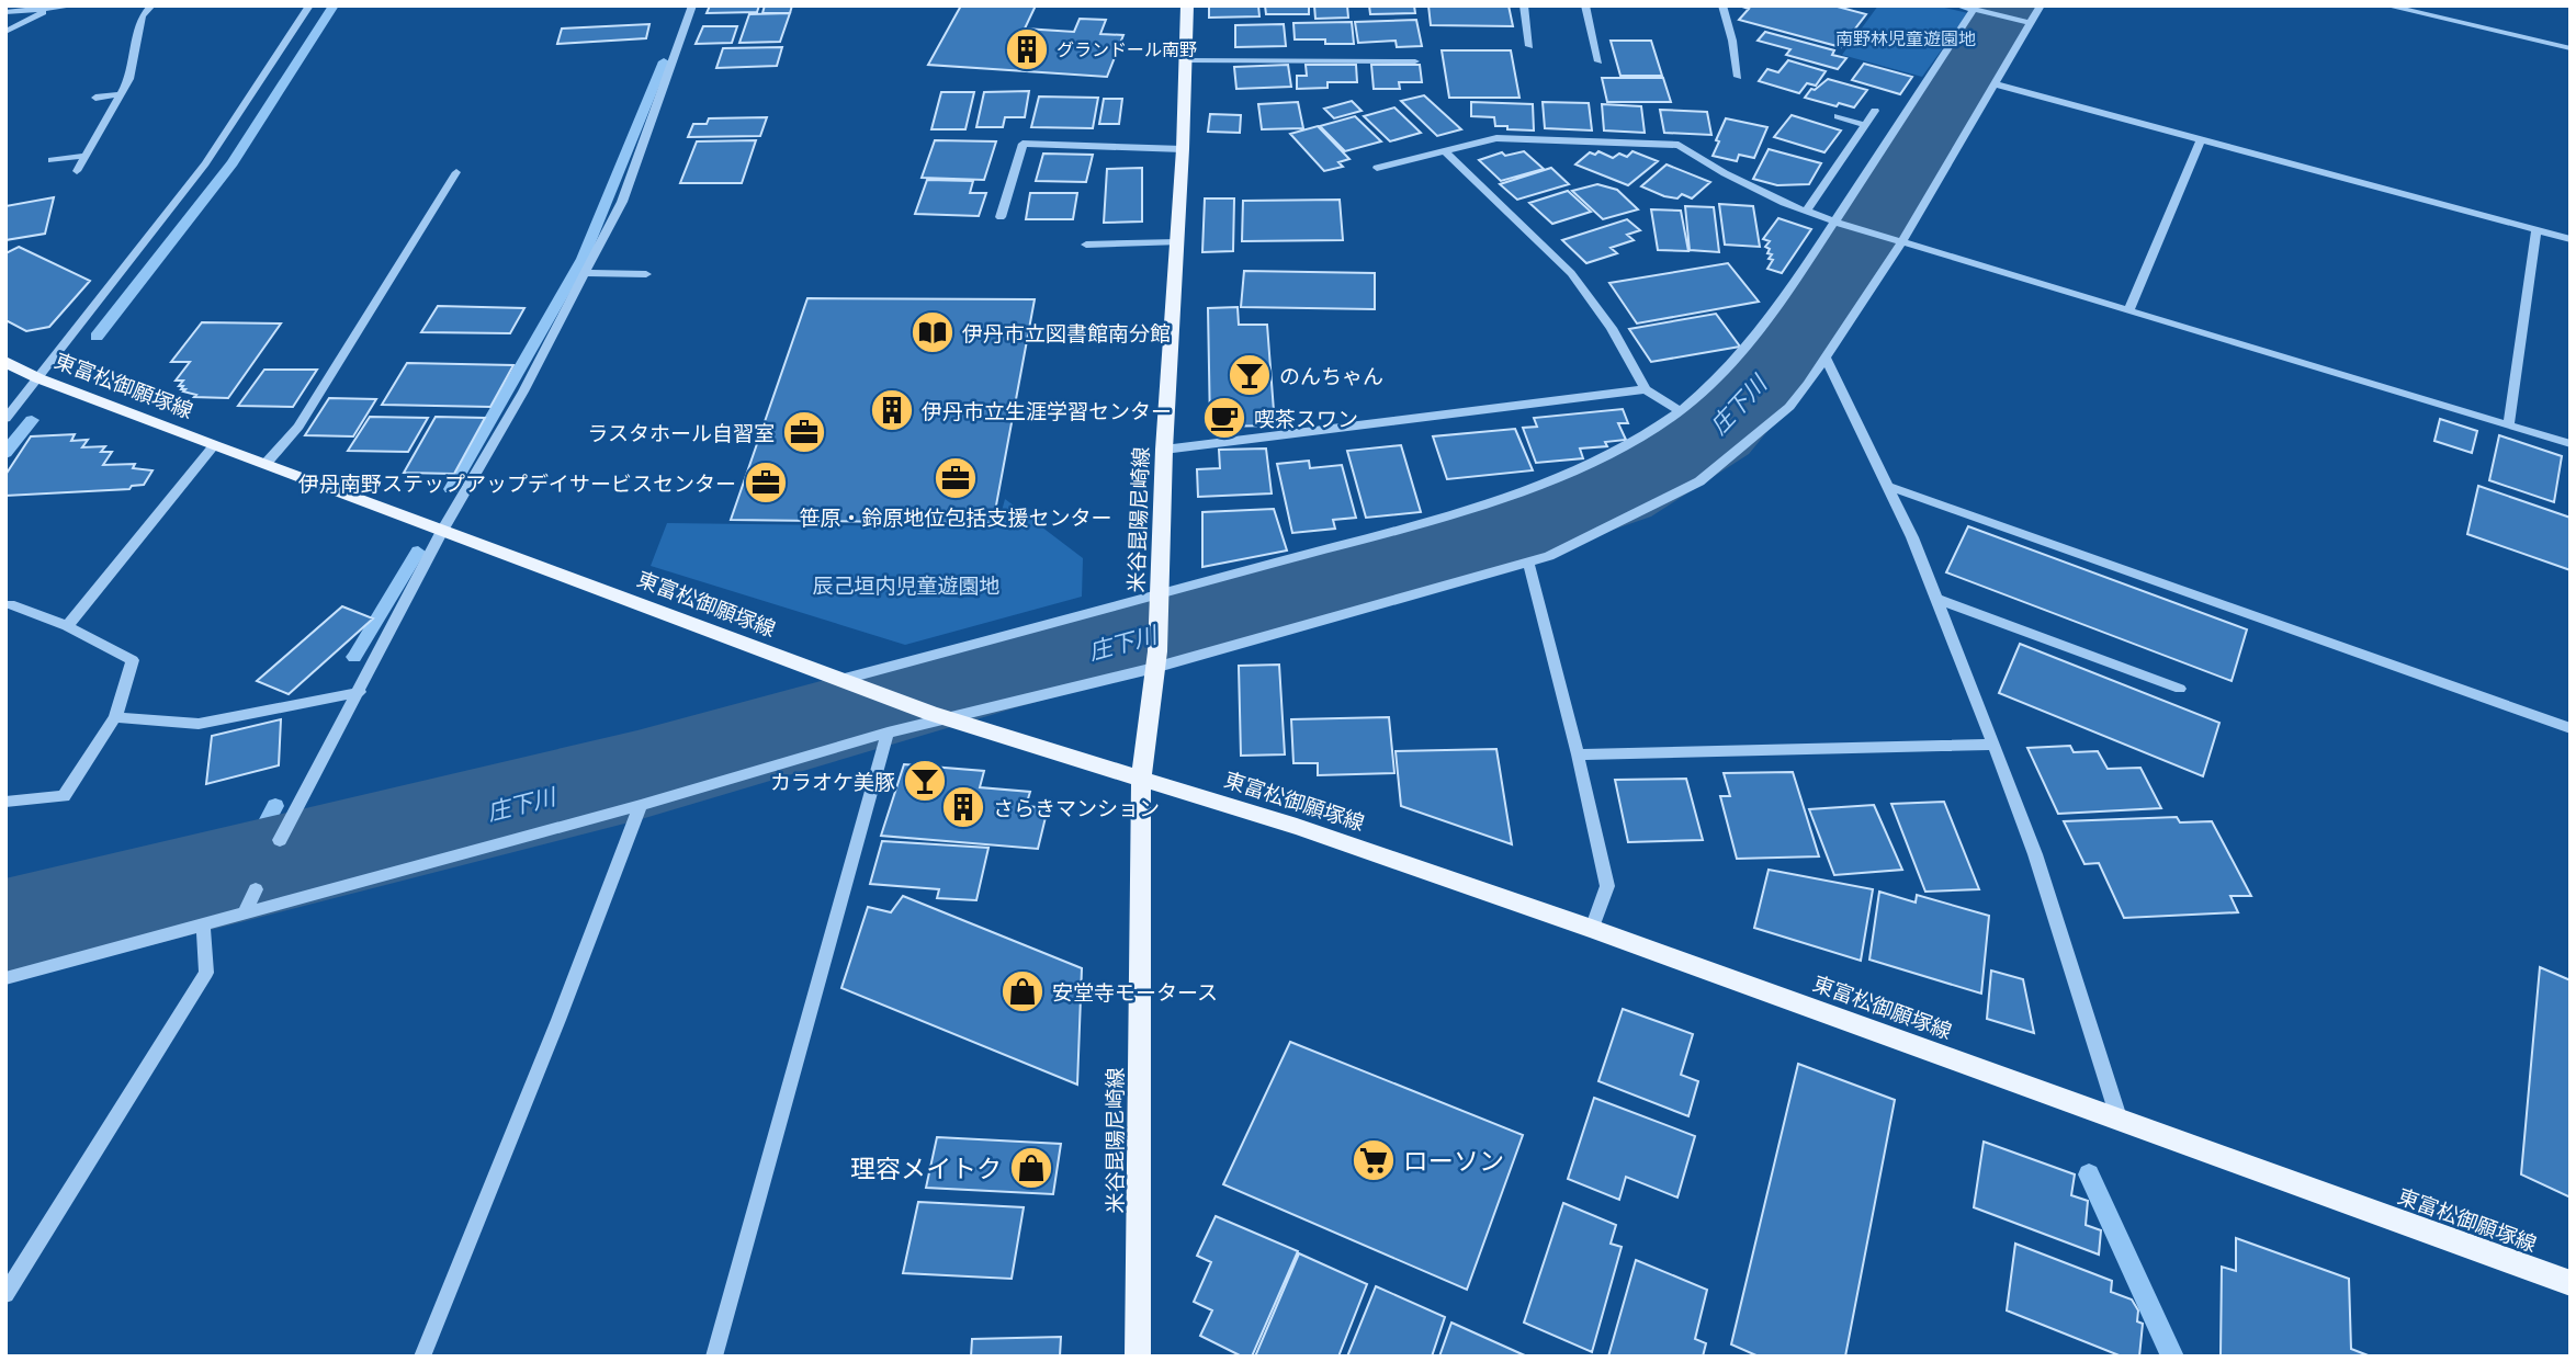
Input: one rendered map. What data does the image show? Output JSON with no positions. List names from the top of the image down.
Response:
{
  "streets": {
    "main road": ["東富松御願塚線", "米谷昆陽尼崎線"]
  },
  "crossings": [
    ["東富松御願塚線", "米谷昆陽尼崎線"]
  ],
  "water": ["庄下川"],
  "parks": ["南野林児童遊園地", "辰己垣内児童遊園地"],
  "places": {
    "building": ["グランドール南野", "伊丹市立生涯学習センター", "さらきマンション"],
    "library": ["伊丹市立図書館南分館"],
    "bar": ["のんちゃん", "カラオケ美豚"],
    "cafe": ["喫茶スワン"],
    "office": ["ラスタホール自習室", "笹原・鈴原地位包括支援センター", "伊丹南野ステップアップデイサービスセンター"],
    "shop": ["安堂寺モータース", "理容メイトク"],
    "supermarket": ["ローソン"]
  }
}
